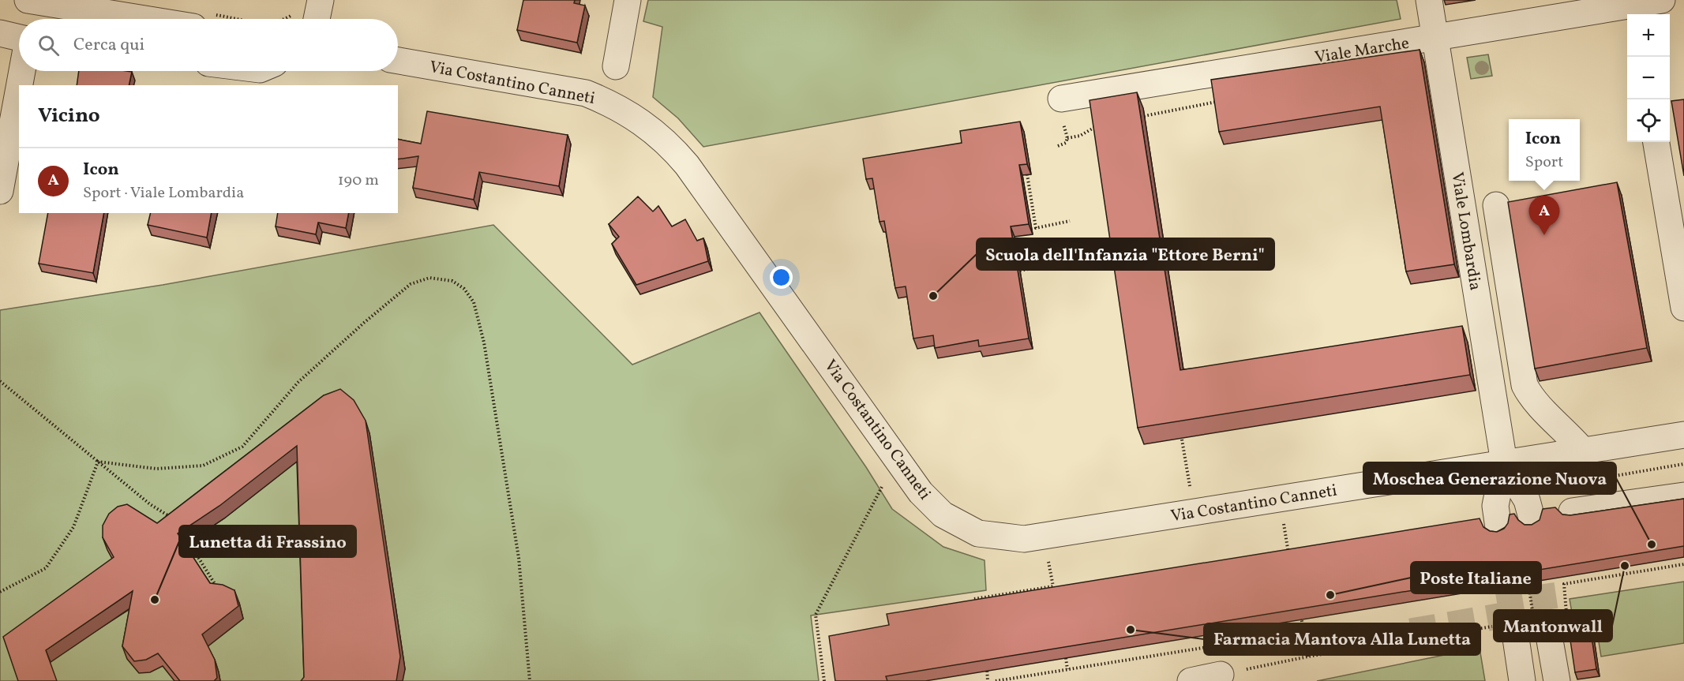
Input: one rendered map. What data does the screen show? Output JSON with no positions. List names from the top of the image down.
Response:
{
  "streets": {
    "street": ["Viale Marche", "Via Costantino Canneti", "Viale Lombardia"]
  },
  "crossings": [
    ["Viale Marche", "Viale Lombardia"],
    ["Via Costantino Canneti", "Viale Lombardia"]
  ],
  "places": [
    "Scuola dell'Infanzia \"Ettore Berni\"",
    "Moschea Generazione Nuova",
    "Mantonwall",
    "Poste Italiane",
    "Lunetta di Frassino",
    "Farmacia Mantova Alla Lunetta"
  ],
  "page": {
    "map_buttons": ["+", "−"],
    "search": "Cerca qui",
    "heading": "Vicino",
    "popup": ["Icon", "Sport"],
    "list": [
      {
        "mark": "A",
        "name": "Icon",
        "note": "Sport · Viale Lombardia",
        "value": "190 m"
      }
    ],
    "pins": "A"
  }
}
